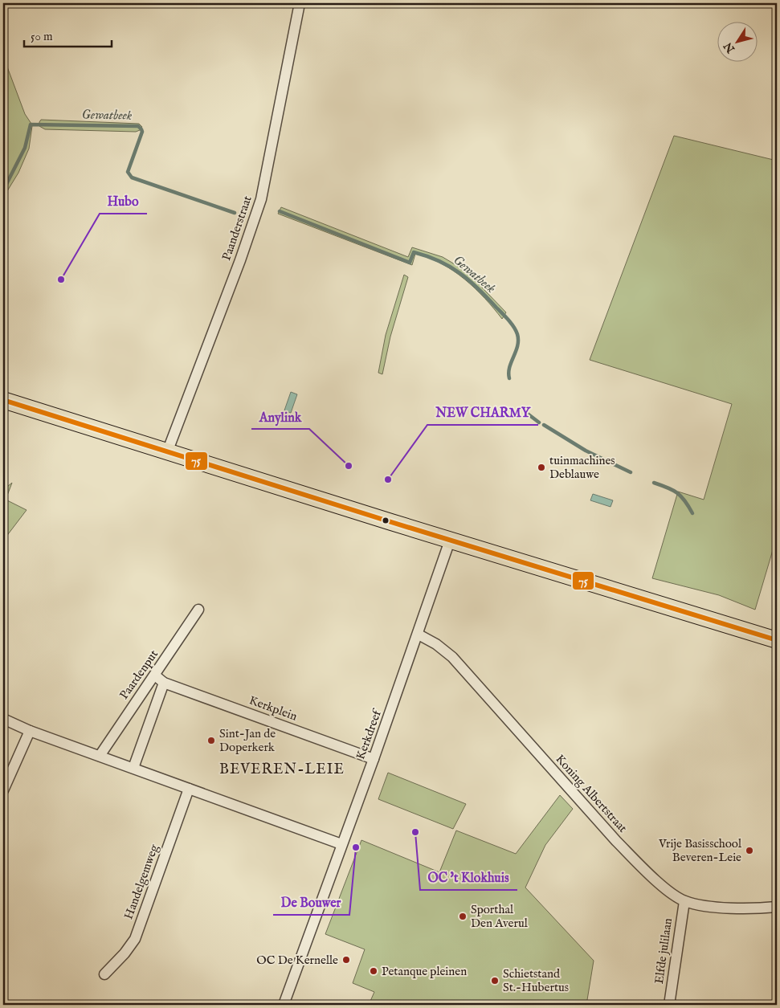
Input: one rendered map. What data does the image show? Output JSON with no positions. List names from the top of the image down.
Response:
{
  "streets": {
    "street": [
      "Paanderstraat",
      "Paardenput",
      "Kerkplein",
      "Kerkdreef",
      "Koning Albertstraat",
      "Handelgemweg",
      "Elfde julilaan"
    ]
  },
  "crossings": [
    ["Paardenput", "Kerkplein"],
    ["Kerkplein", "Kerkdreef"],
    ["Kerkdreef", "Koning Albertstraat"],
    ["Koning Albertstraat", "Elfde julilaan"]
  ],
  "districts": ["BEVEREN-LEIE"],
  "water": ["Gewatbeek"],
  "places": [
    "Hubo",
    "Anylink",
    "tuinmachines Deblauwe",
    "NEW CHARMY",
    "Sint-Jan de Doperkerk",
    "OC 't Klokhuis",
    "De Bouwer",
    "Vrije Basisschool Beveren-Leie",
    "Sporthal Den Averul",
    "OC De Kernelle",
    "Petanque pleinen",
    "Schietstand St.-Hubertus"
  ],
  "lines": ["transit line 75"],
  "scale_bar": "50 m",
  "north": "bottom left"
}
